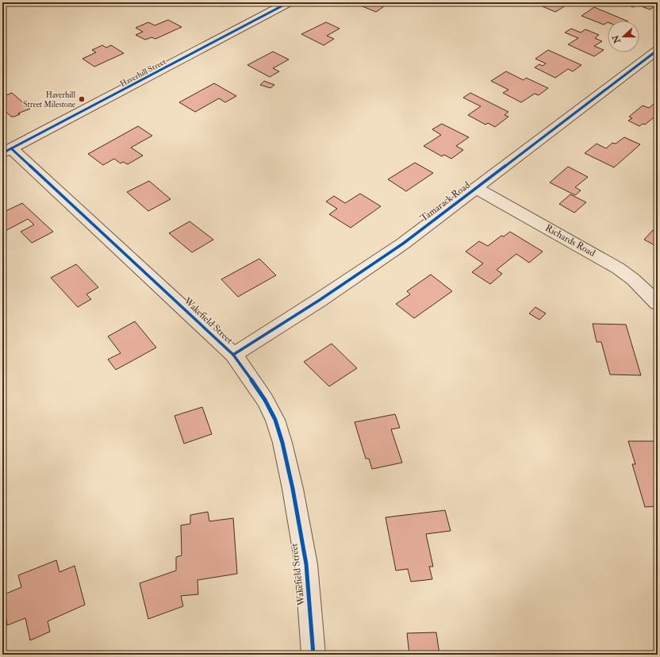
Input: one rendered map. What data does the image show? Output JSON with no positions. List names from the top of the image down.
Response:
{
  "streets": {
    "street": [
      "Haverhill Street",
      "Tamarack Road",
      "Richards Road",
      "Wakefield Street"
    ]
  },
  "crossings": [
    ["Haverhill Street", "Wakefield Street"],
    ["Tamarack Road", "Richards Road"],
    ["Tamarack Road", "Wakefield Street"]
  ],
  "places": ["Haverhill Street Milestone"],
  "north": "left"
}
